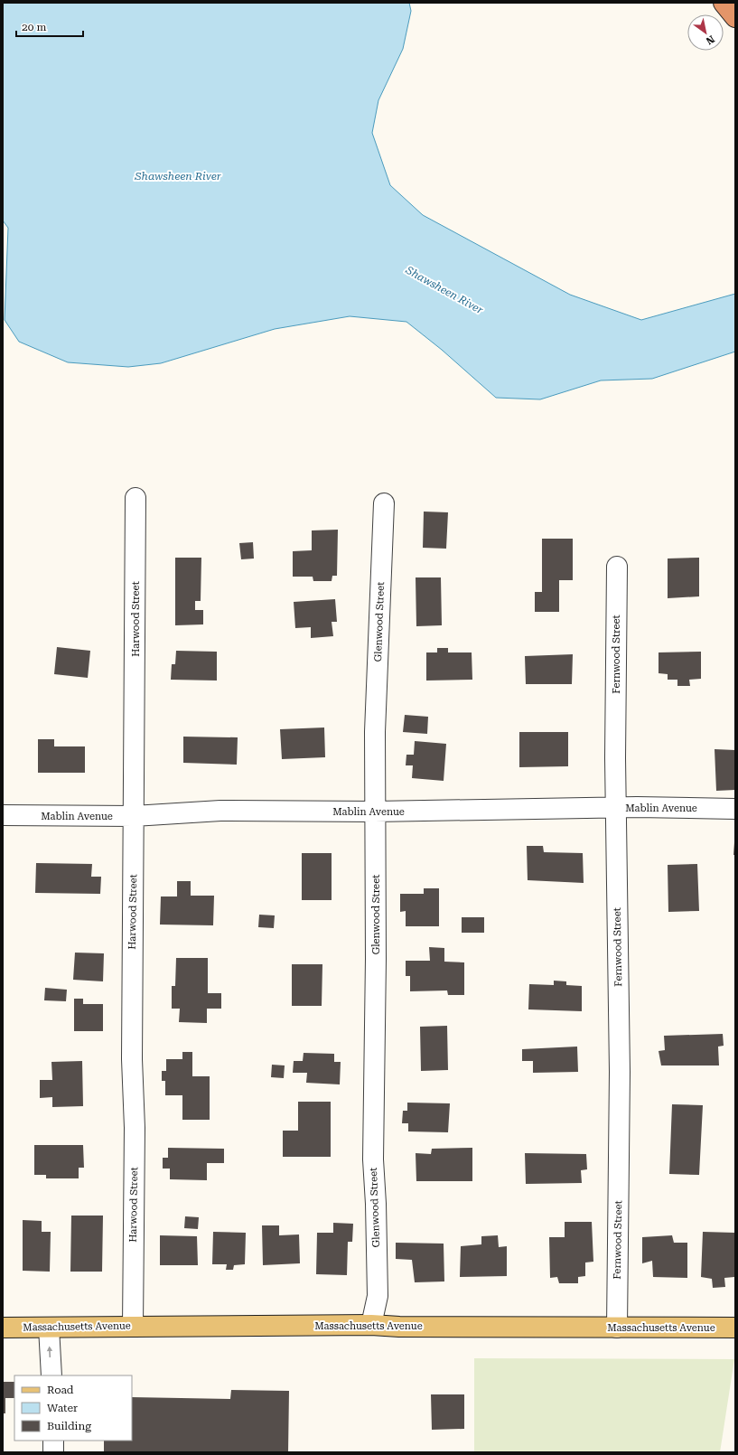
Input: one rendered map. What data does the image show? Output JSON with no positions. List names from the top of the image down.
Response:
{
  "streets": {
    "main road": ["Massachusetts Avenue"],
    "street": [
      "Harwood Street",
      "Glenwood Street",
      "Fernwood Street",
      "Mablin Avenue"
    ]
  },
  "crossings": [
    ["Harwood Street", "Mablin Avenue"],
    ["Harwood Street", "Massachusetts Avenue"],
    ["Glenwood Street", "Mablin Avenue"],
    ["Glenwood Street", "Massachusetts Avenue"],
    ["Fernwood Street", "Mablin Avenue"],
    ["Fernwood Street", "Massachusetts Avenue"]
  ],
  "water": ["Shawsheen River"],
  "legend": ["Road", "Water", "Building"],
  "scale_bar": "20 m",
  "north": "bottom right"
}
